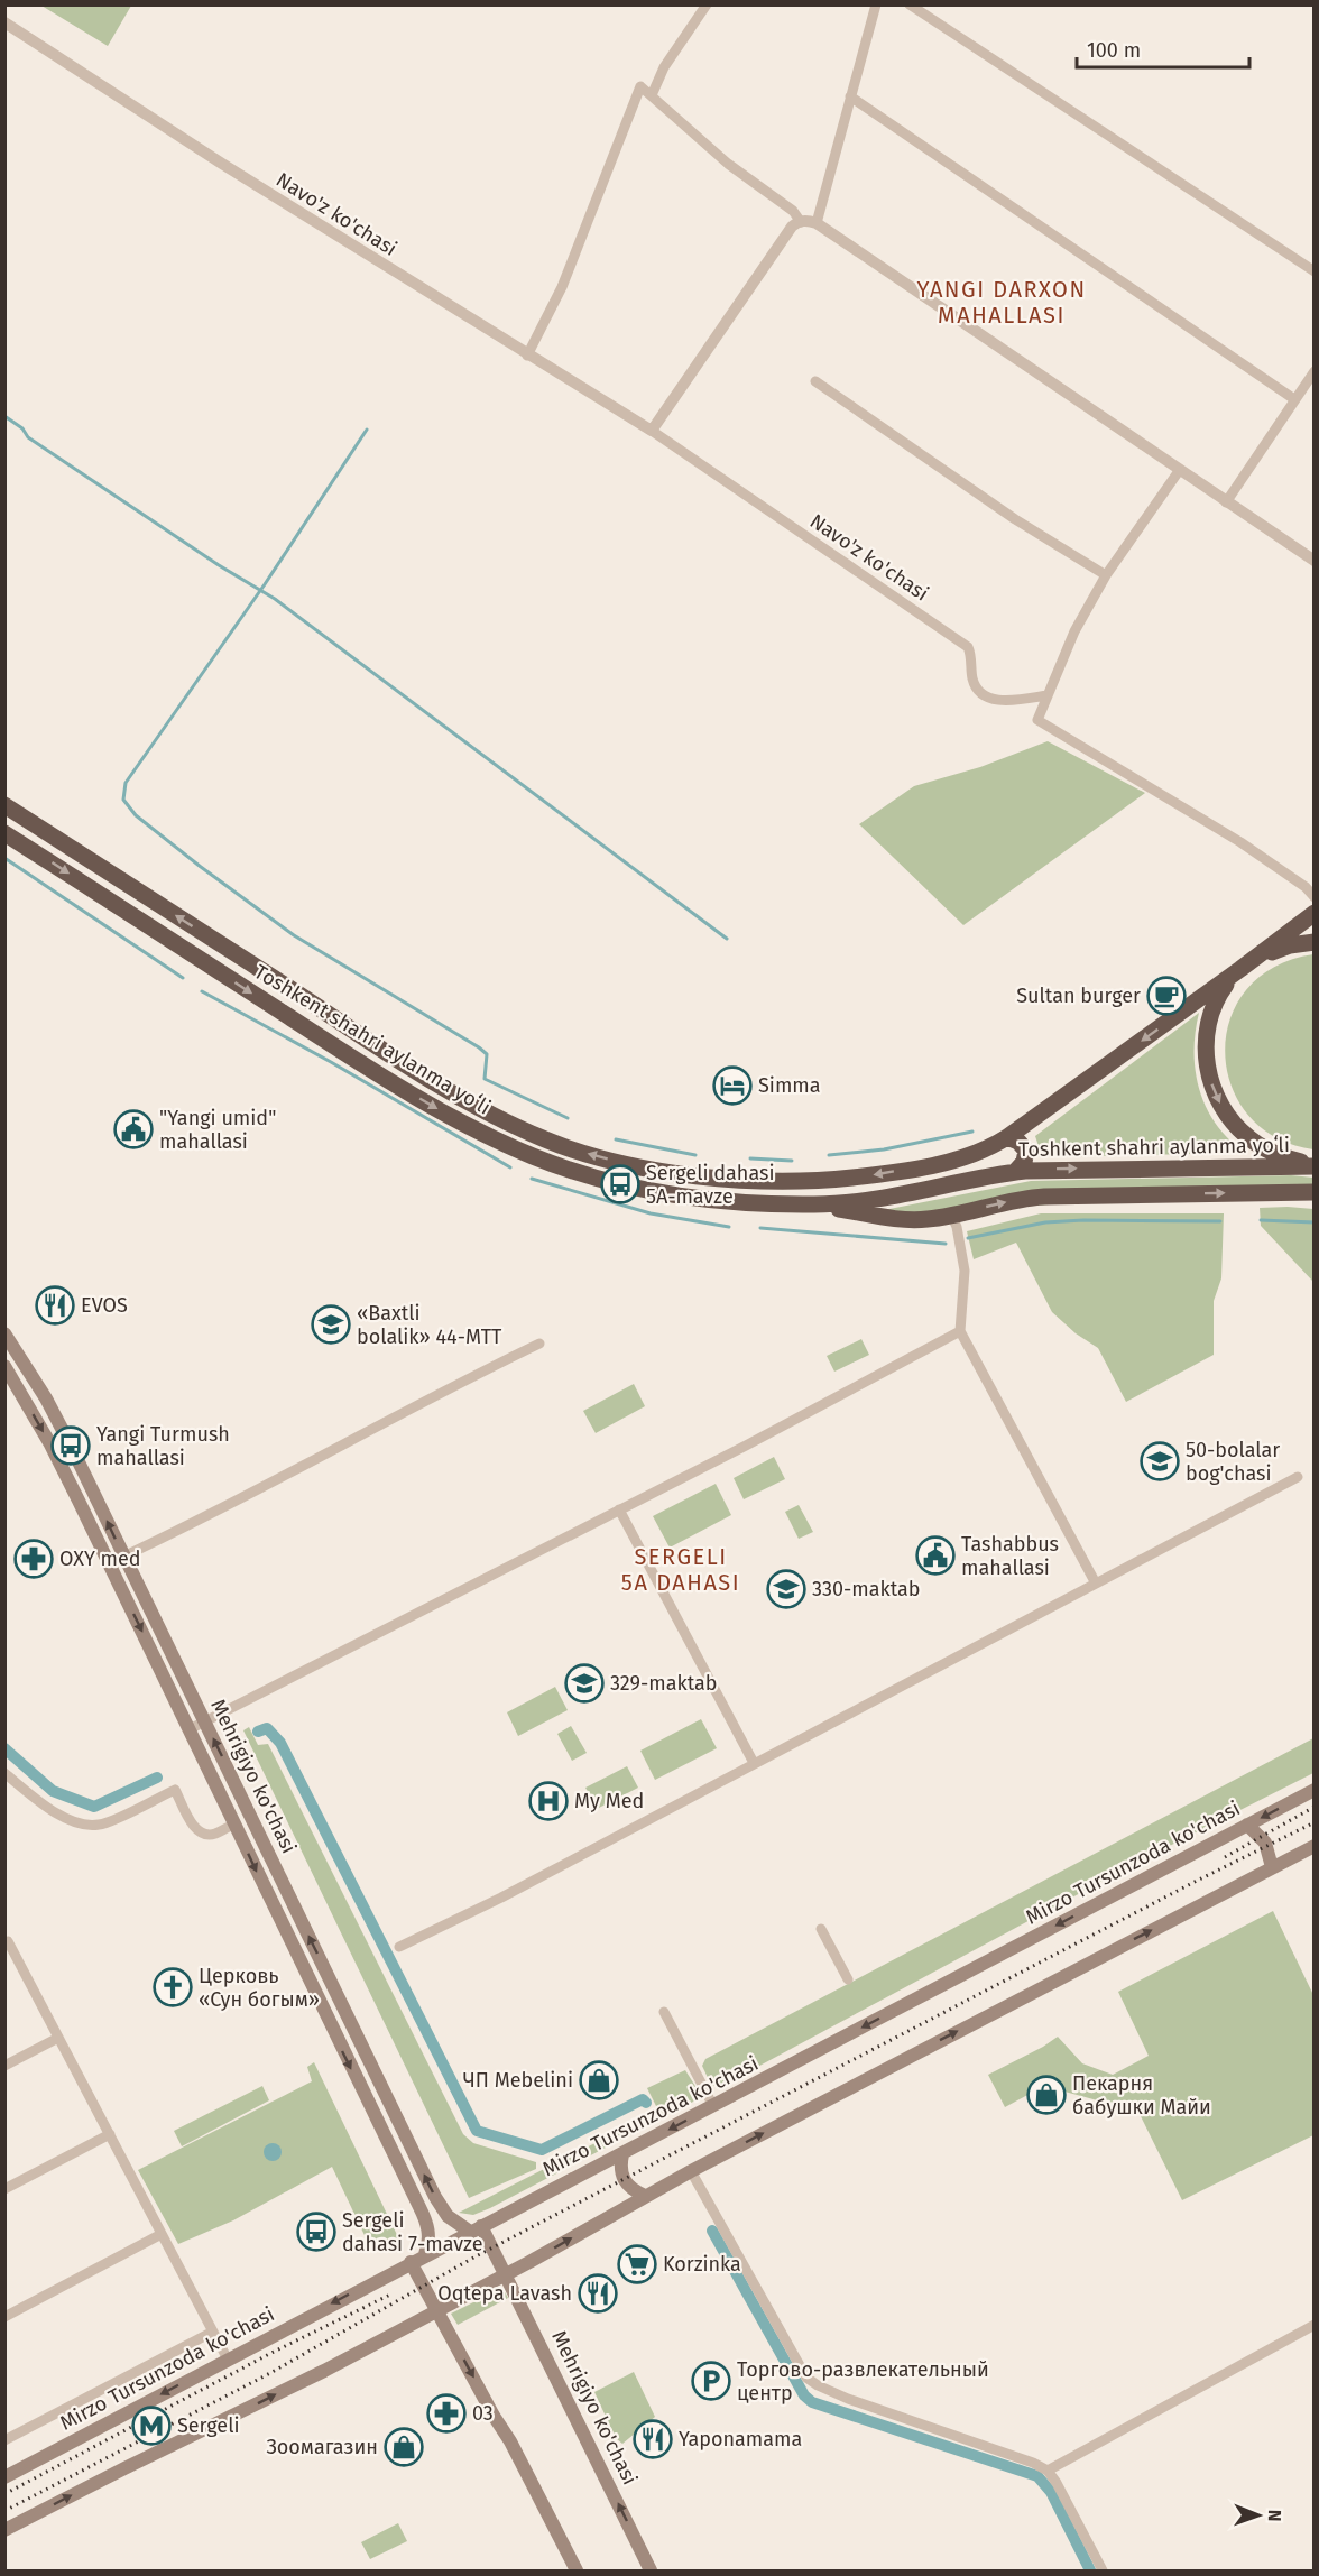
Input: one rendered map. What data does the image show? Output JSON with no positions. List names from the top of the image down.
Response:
{
  "streets": {
    "highway": ["Toshkent shahri aylanma yoʻli"],
    "main road": ["Mehrigiyo ko'chasi", "Mirzo Tursunzoda ko'chasi"],
    "street": ["Navo'z ko'chasi"]
  },
  "crossings": [
    ["Mehrigiyo ko'chasi", "Mirzo Tursunzoda ko'chasi"]
  ],
  "districts": ["YANGI DARXON MAHALLASI", "SERGELI 5A DAHASI"],
  "places": {
    "cafe": ["Sultan burger"],
    "hotel": ["Simma"],
    "public building": ["\"Yangi umid\" mahallasi", "Tashabbus mahallasi"],
    "bus stop": ["Sergeli dahasi 5A-mavze", "Yangi Turmush mahallasi", "Sergeli dahasi 7-mavze"],
    "restaurant": ["EVOS", "Oqtepa Lavash", "Yaponamama"],
    "school or university": [
      "«Baxtli bolalik» 44-MTT",
      "50-bolalar bog'chasi",
      "330-maktab",
      "329-maktab"
    ],
    "pharmacy": ["OXY med", "03"],
    "hospital": ["My Med"],
    "church": ["Церковь «Сун богым»"],
    "shop": ["ЧП Mebelini", "Пекарня бабушки Майи", "Зоомагазин"],
    "supermarket": ["Korzinka"],
    "parking": ["Торгово-развлекательный центр"],
    "metro station": ["Sergeli"]
  },
  "scale_bar": "100 m",
  "north": "right"
}
